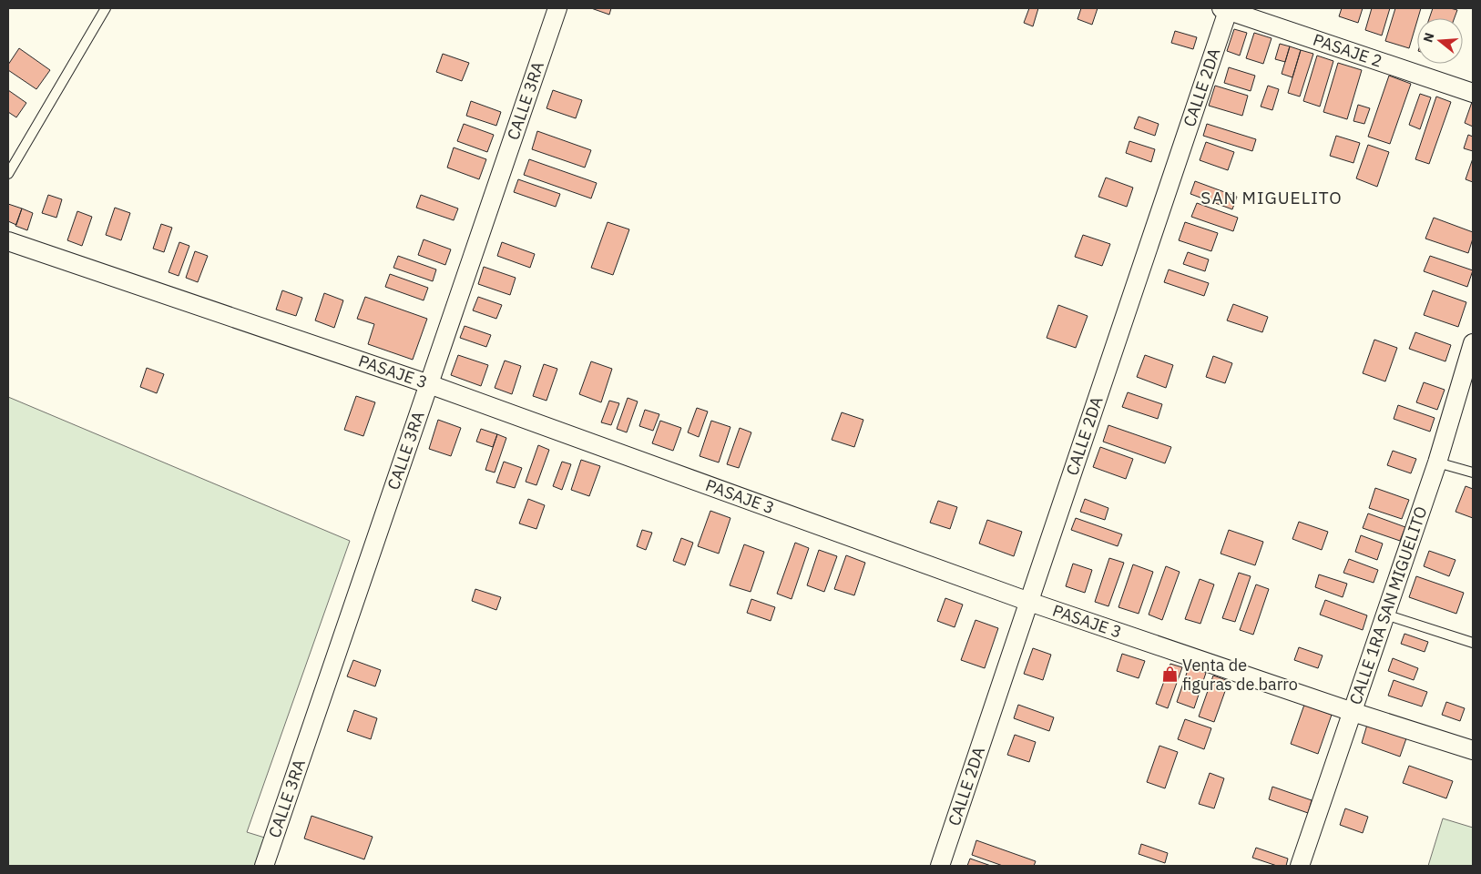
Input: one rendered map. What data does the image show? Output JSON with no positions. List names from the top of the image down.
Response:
{
  "streets": {
    "street": [
      "PASAJE 2",
      "CALLE 2DA",
      "CALLE 3RA",
      "PASAJE 3",
      "CALLE 1RA SAN MIGUELITO"
    ]
  },
  "crossings": [
    ["PASAJE 2", "CALLE 2DA"],
    ["CALLE 2DA", "PASAJE 3"],
    ["CALLE 3RA", "PASAJE 3"],
    ["PASAJE 3", "CALLE 1RA SAN MIGUELITO"]
  ],
  "districts": ["SAN MIGUELITO"],
  "places": {
    "shop": ["Venta de figuras de barro"]
  },
  "north": "left"
}
